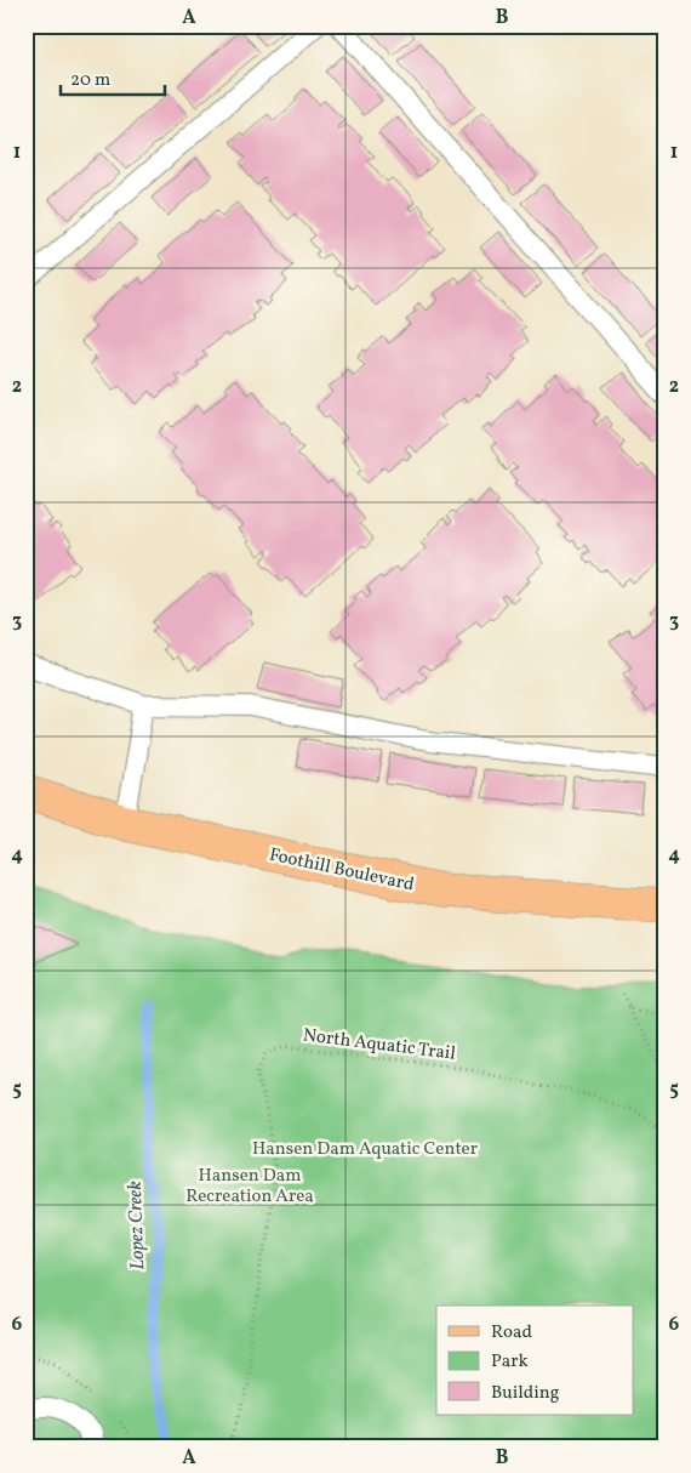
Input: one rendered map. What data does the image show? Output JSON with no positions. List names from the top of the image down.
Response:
{
  "streets": {
    "main road": ["Foothill Boulevard"],
    "path": ["North Aquatic Trail"]
  },
  "water": ["Lopez Creek"],
  "parks": ["Hansen Dam Aquatic Center", "Hansen Dam Recreation Area"],
  "legend": ["Road", "Park", "Building"],
  "scale_bar": "20 m",
  "grid": {
    "columns": ["A", "B"],
    "rows": [
      "1",
      "2",
      "3",
      "4",
      "5",
      "6"
    ]
  }
}
